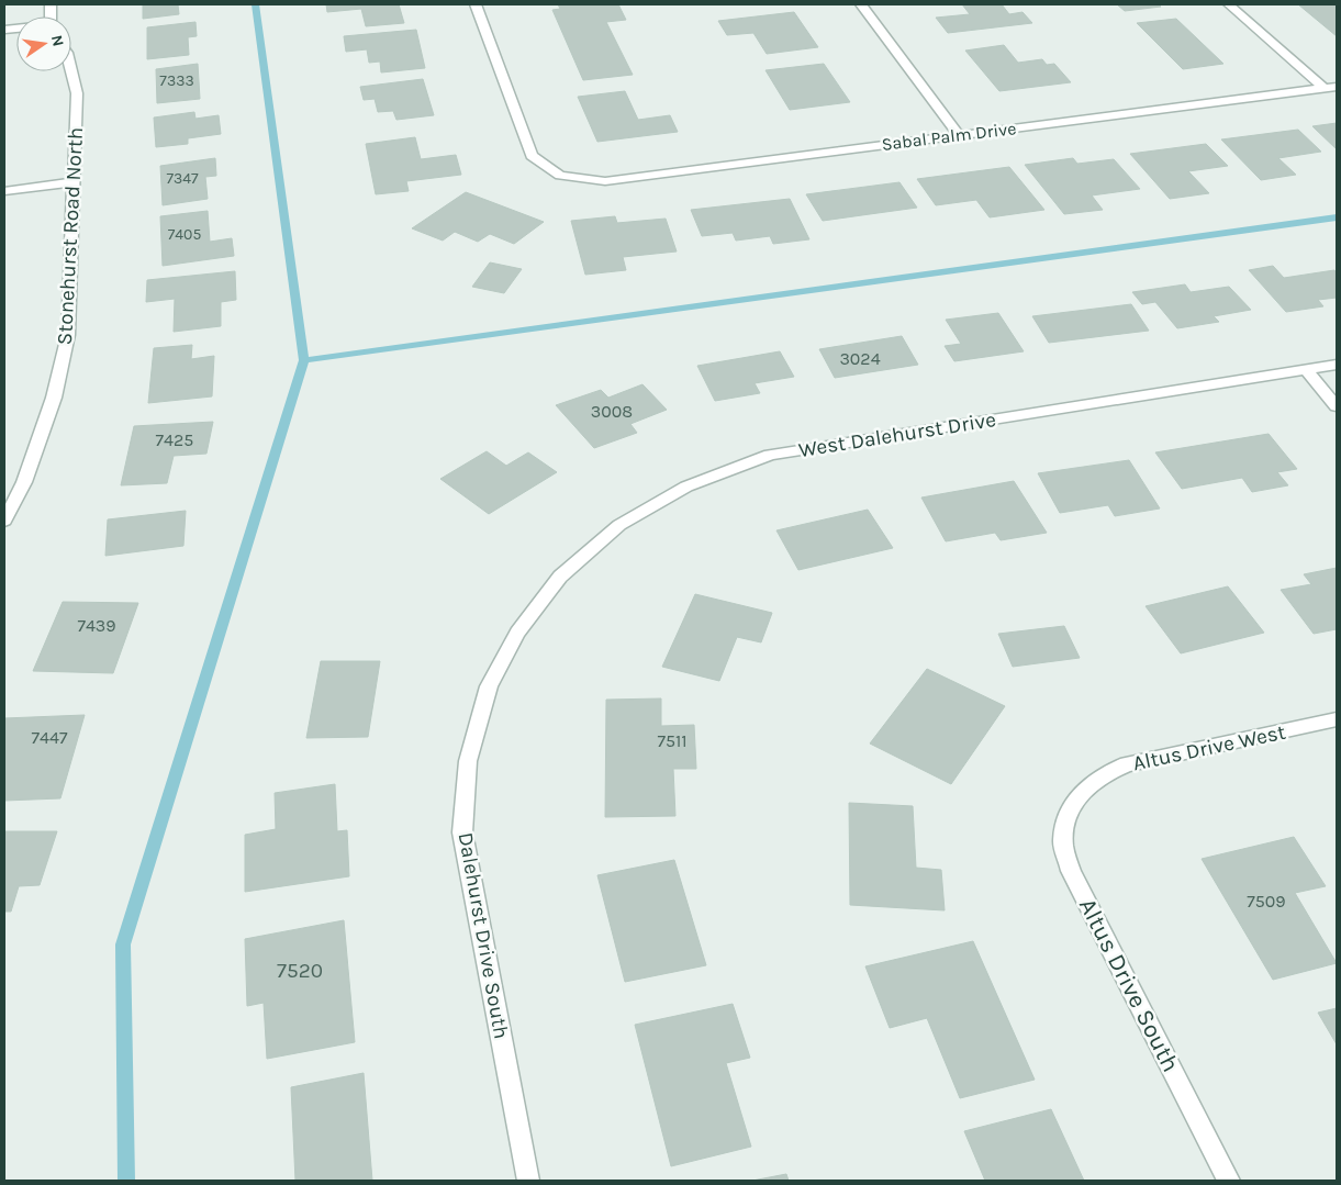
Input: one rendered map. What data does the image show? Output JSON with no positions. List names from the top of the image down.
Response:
{
  "streets": {
    "street": [
      "Sabal Palm Drive",
      "Stonehurst Road North",
      "West Dalehurst Drive",
      "Altus Drive West",
      "Dalehurst Drive South",
      "Altus Drive South"
    ]
  },
  "crossings": [
    ["West Dalehurst Drive", "Dalehurst Drive South"],
    ["Altus Drive West", "Altus Drive South"]
  ],
  "house_numbers": [
    "7333",
    "7347",
    "7405",
    "3024",
    "3008",
    "7425",
    "7439",
    "7447",
    "7511",
    "7509",
    "7520"
  ],
  "north": "right"
}
